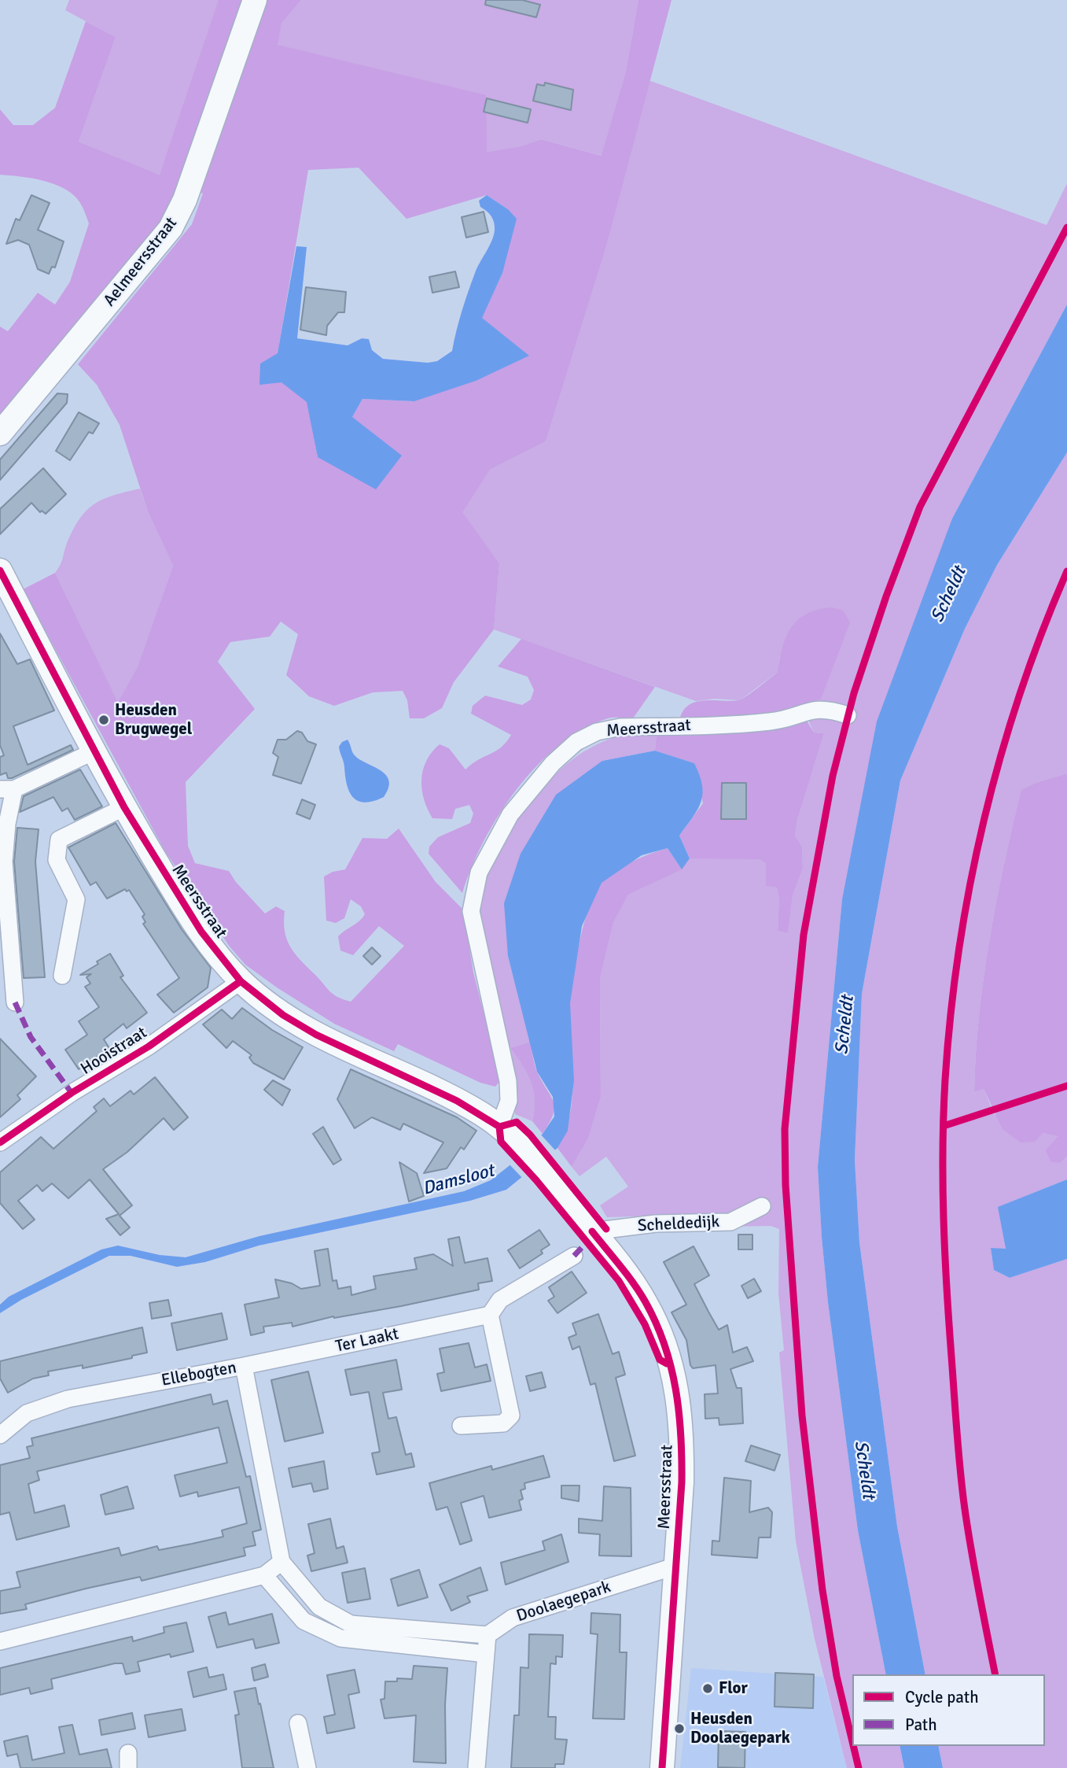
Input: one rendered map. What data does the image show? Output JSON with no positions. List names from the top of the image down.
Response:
{
  "streets": {
    "main road": ["Aelmeersstraat", "Meersstraat"],
    "street": [
      "Hooistraat",
      "Scheldedijk",
      "Ter Laakt",
      "Ellebogten",
      "Doolaegepark"
    ]
  },
  "crossings": [
    ["Meersstraat", "Hooistraat"],
    ["Meersstraat", "Scheldedijk"],
    ["Meersstraat", "Doolaegepark"],
    ["Ter Laakt", "Ellebogten"],
    ["Ellebogten", "Doolaegepark"]
  ],
  "water": ["Scheldt", "Damsloot"],
  "places": ["Heusden Brugwegel", "Flor", "Heusden Doolaegepark"],
  "legend": ["Cycle path", "Path"]
}
